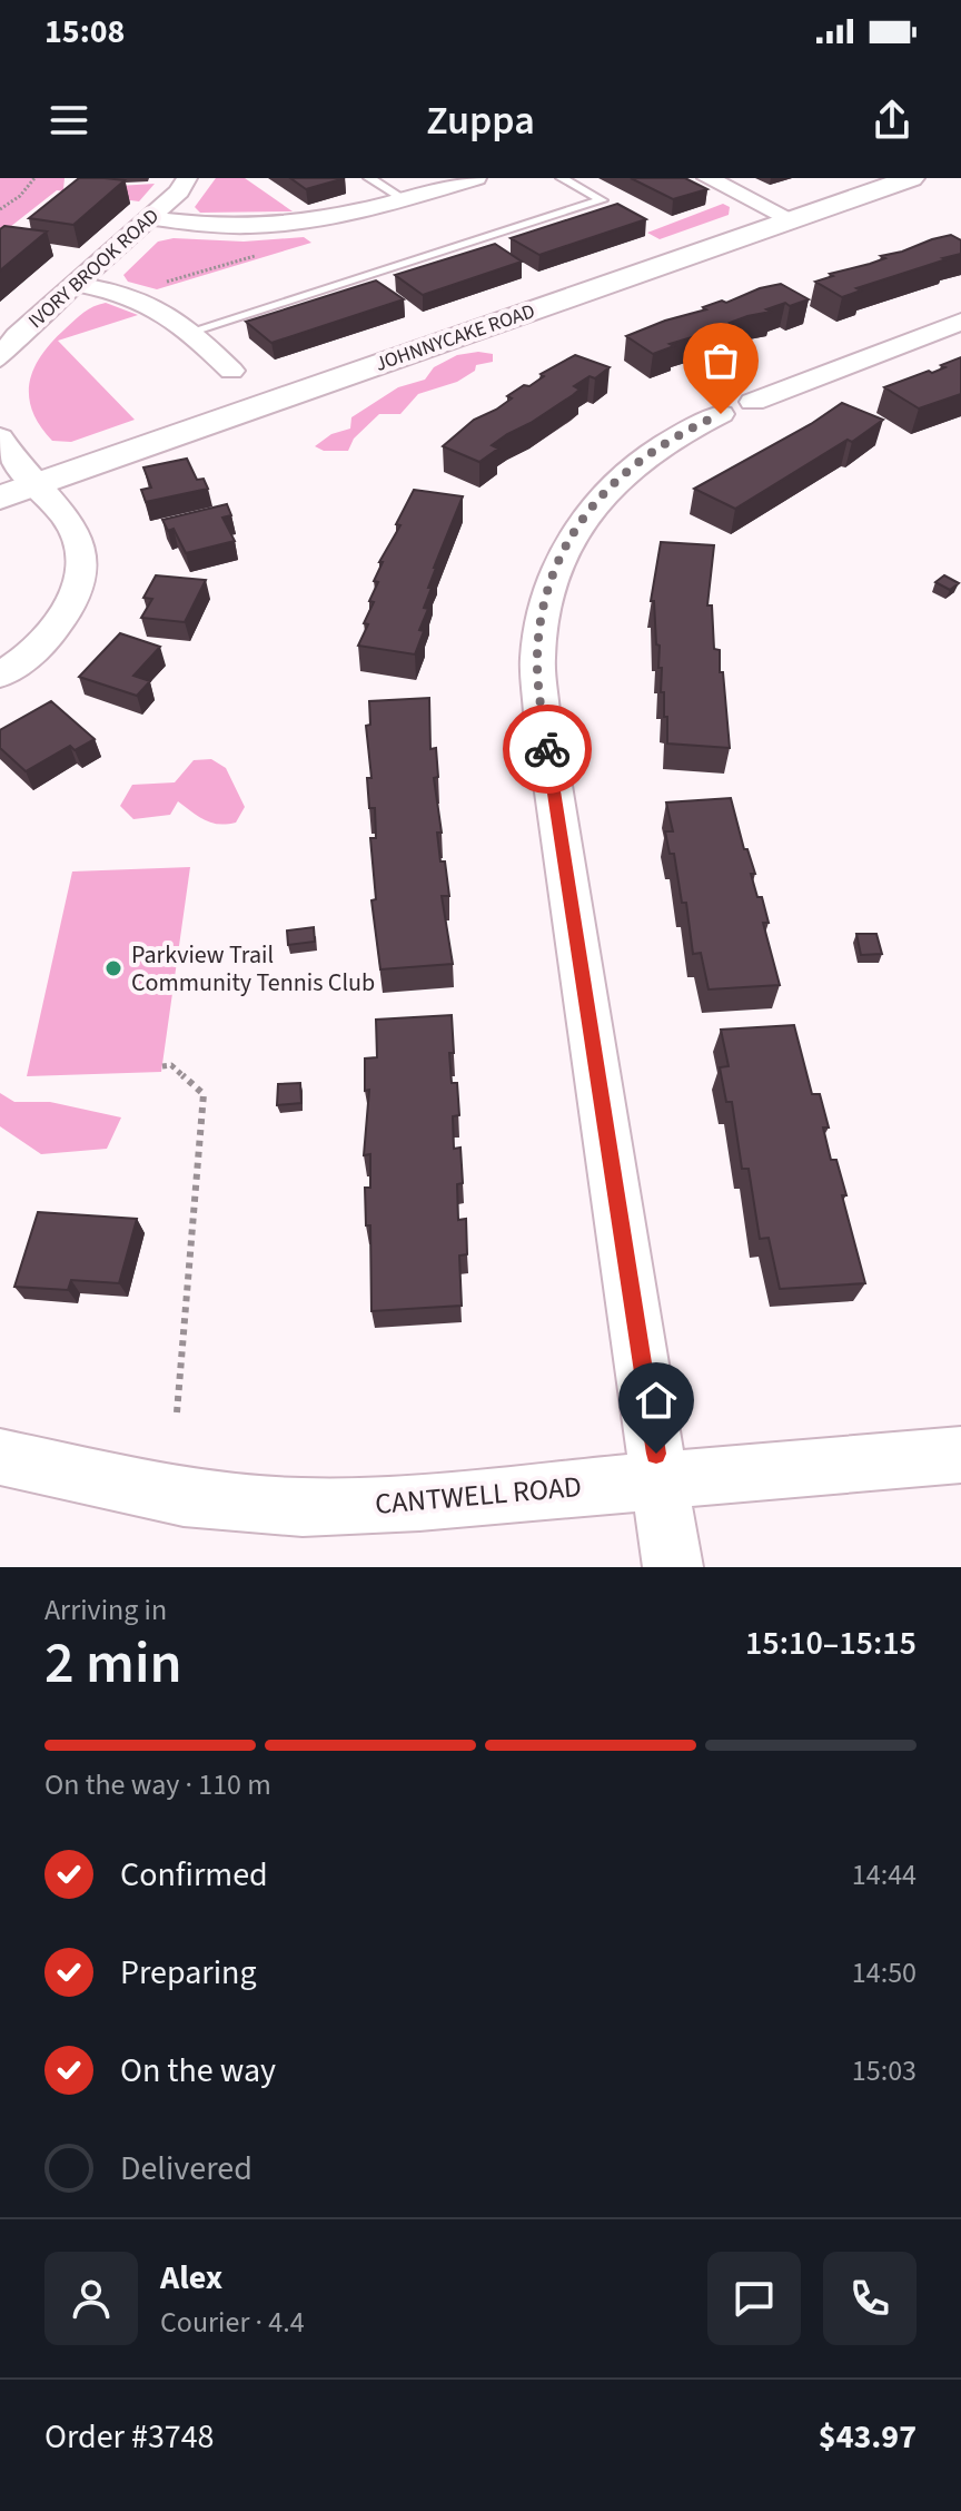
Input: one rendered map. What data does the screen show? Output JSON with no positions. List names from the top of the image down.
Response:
{
  "streets": {
    "street": ["IVORY BROOK ROAD", "JOHNNYCAKE ROAD", "CANTWELL ROAD"]
  },
  "places": ["Parkview Trail Community Tennis Club"],
  "page": {
    "status": "15:08",
    "header": "Zuppa",
    "heading": ["2 min", "Arriving in", "15:10–15:15"],
    "panel": [
      "Alex",
      "Courier · 4.4",
      "Order #3748",
      "$43.97"
    ],
    "bar": "On the way · 110 m",
    "list": [
      ["Confirmed", "14:44"],
      ["Preparing", "14:50"],
      ["On the way", "15:03"],
      "Delivered"
    ]
  }
}
